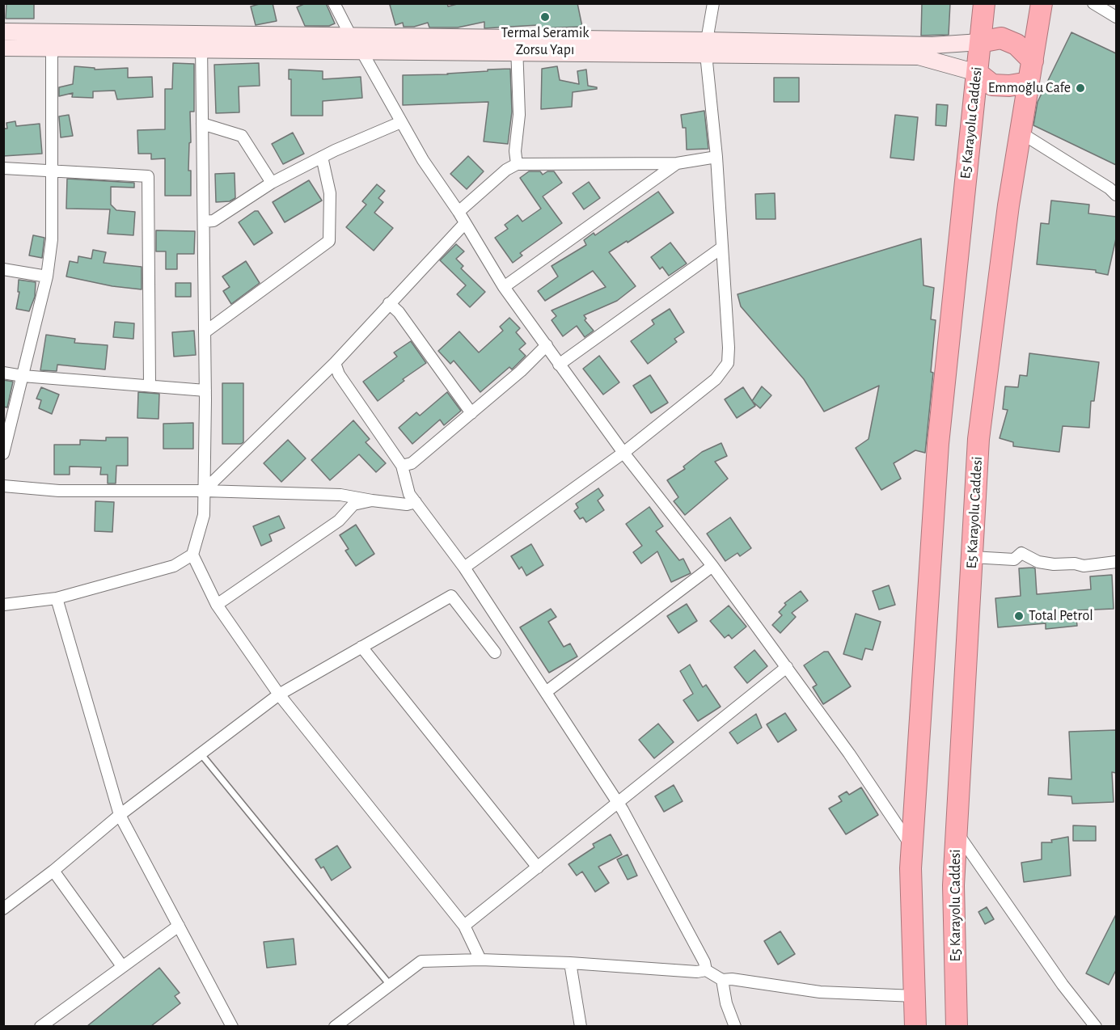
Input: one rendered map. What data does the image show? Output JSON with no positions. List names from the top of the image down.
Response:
{
  "streets": {
    "highway": ["E5 Karayolu Caddesi"]
  },
  "places": ["Termal Seramik Zorsu Yapı", "Emmoğlu Cafe", "Total Petrol"]
}
